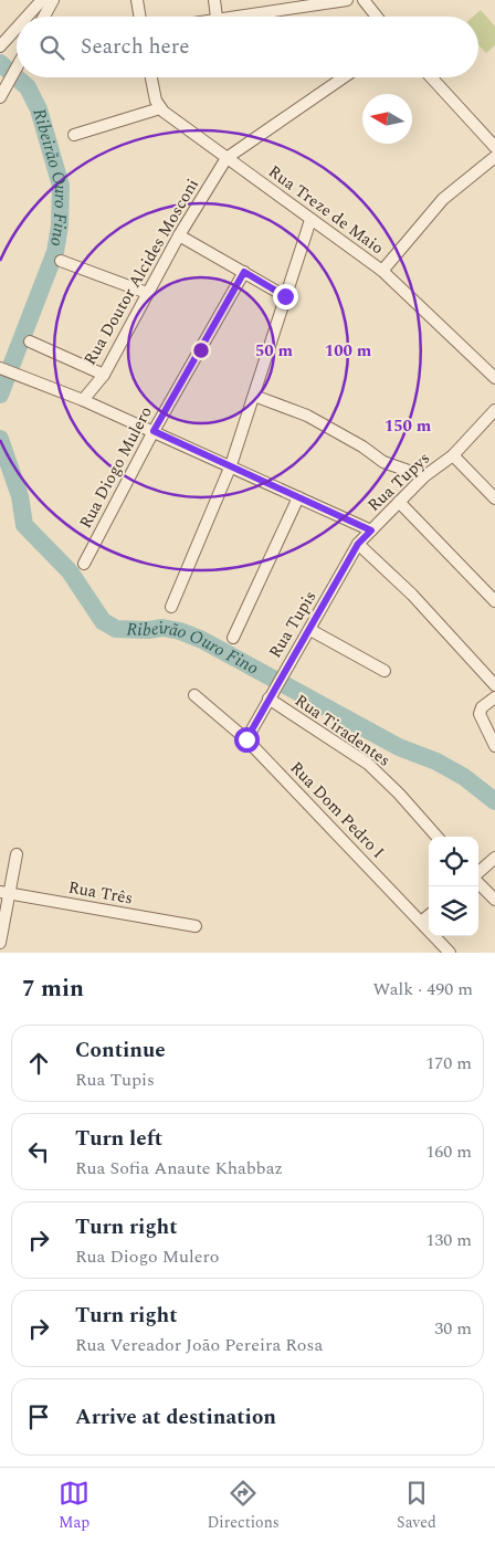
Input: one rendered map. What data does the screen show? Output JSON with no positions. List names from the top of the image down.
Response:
{
  "streets": {
    "street": [
      "Rua Treze de Maio",
      "Rua Doutor Alcides Mosconi",
      "Rua Diogo Mulero",
      "Rua Tupys",
      "Rua Tupis",
      "Rua Tiradentes",
      "Rua Dom Pedro I",
      "Rua Três"
    ]
  },
  "crossings": [
    ["Rua Treze de Maio", "Rua Doutor Alcides Mosconi"],
    ["Rua Tupys", "Rua Tupis"],
    ["Rua Tupis", "Rua Tiradentes"],
    ["Rua Tupis", "Rua Dom Pedro I"]
  ],
  "water": ["Ribeirão Ouro Fino"],
  "north": "left",
  "page": {
    "search": "Search here",
    "heading": ["7 min", "Walk · 490 m"],
    "list": [
      ["Continue", "Rua Tupis", "170 m"],
      ["Turn left", "Rua Sofia Anaute Khabbaz", "160 m"],
      ["Turn right", "Rua Diogo Mulero", "130 m"],
      ["Turn right", "Rua Vereador João Pereira Rosa", "30 m"],
      "Arrive at destination"
    ],
    "nav": ["Map", "Directions", "Saved"]
  },
  "rings": ["50 m", "100 m", "150 m"]
}
